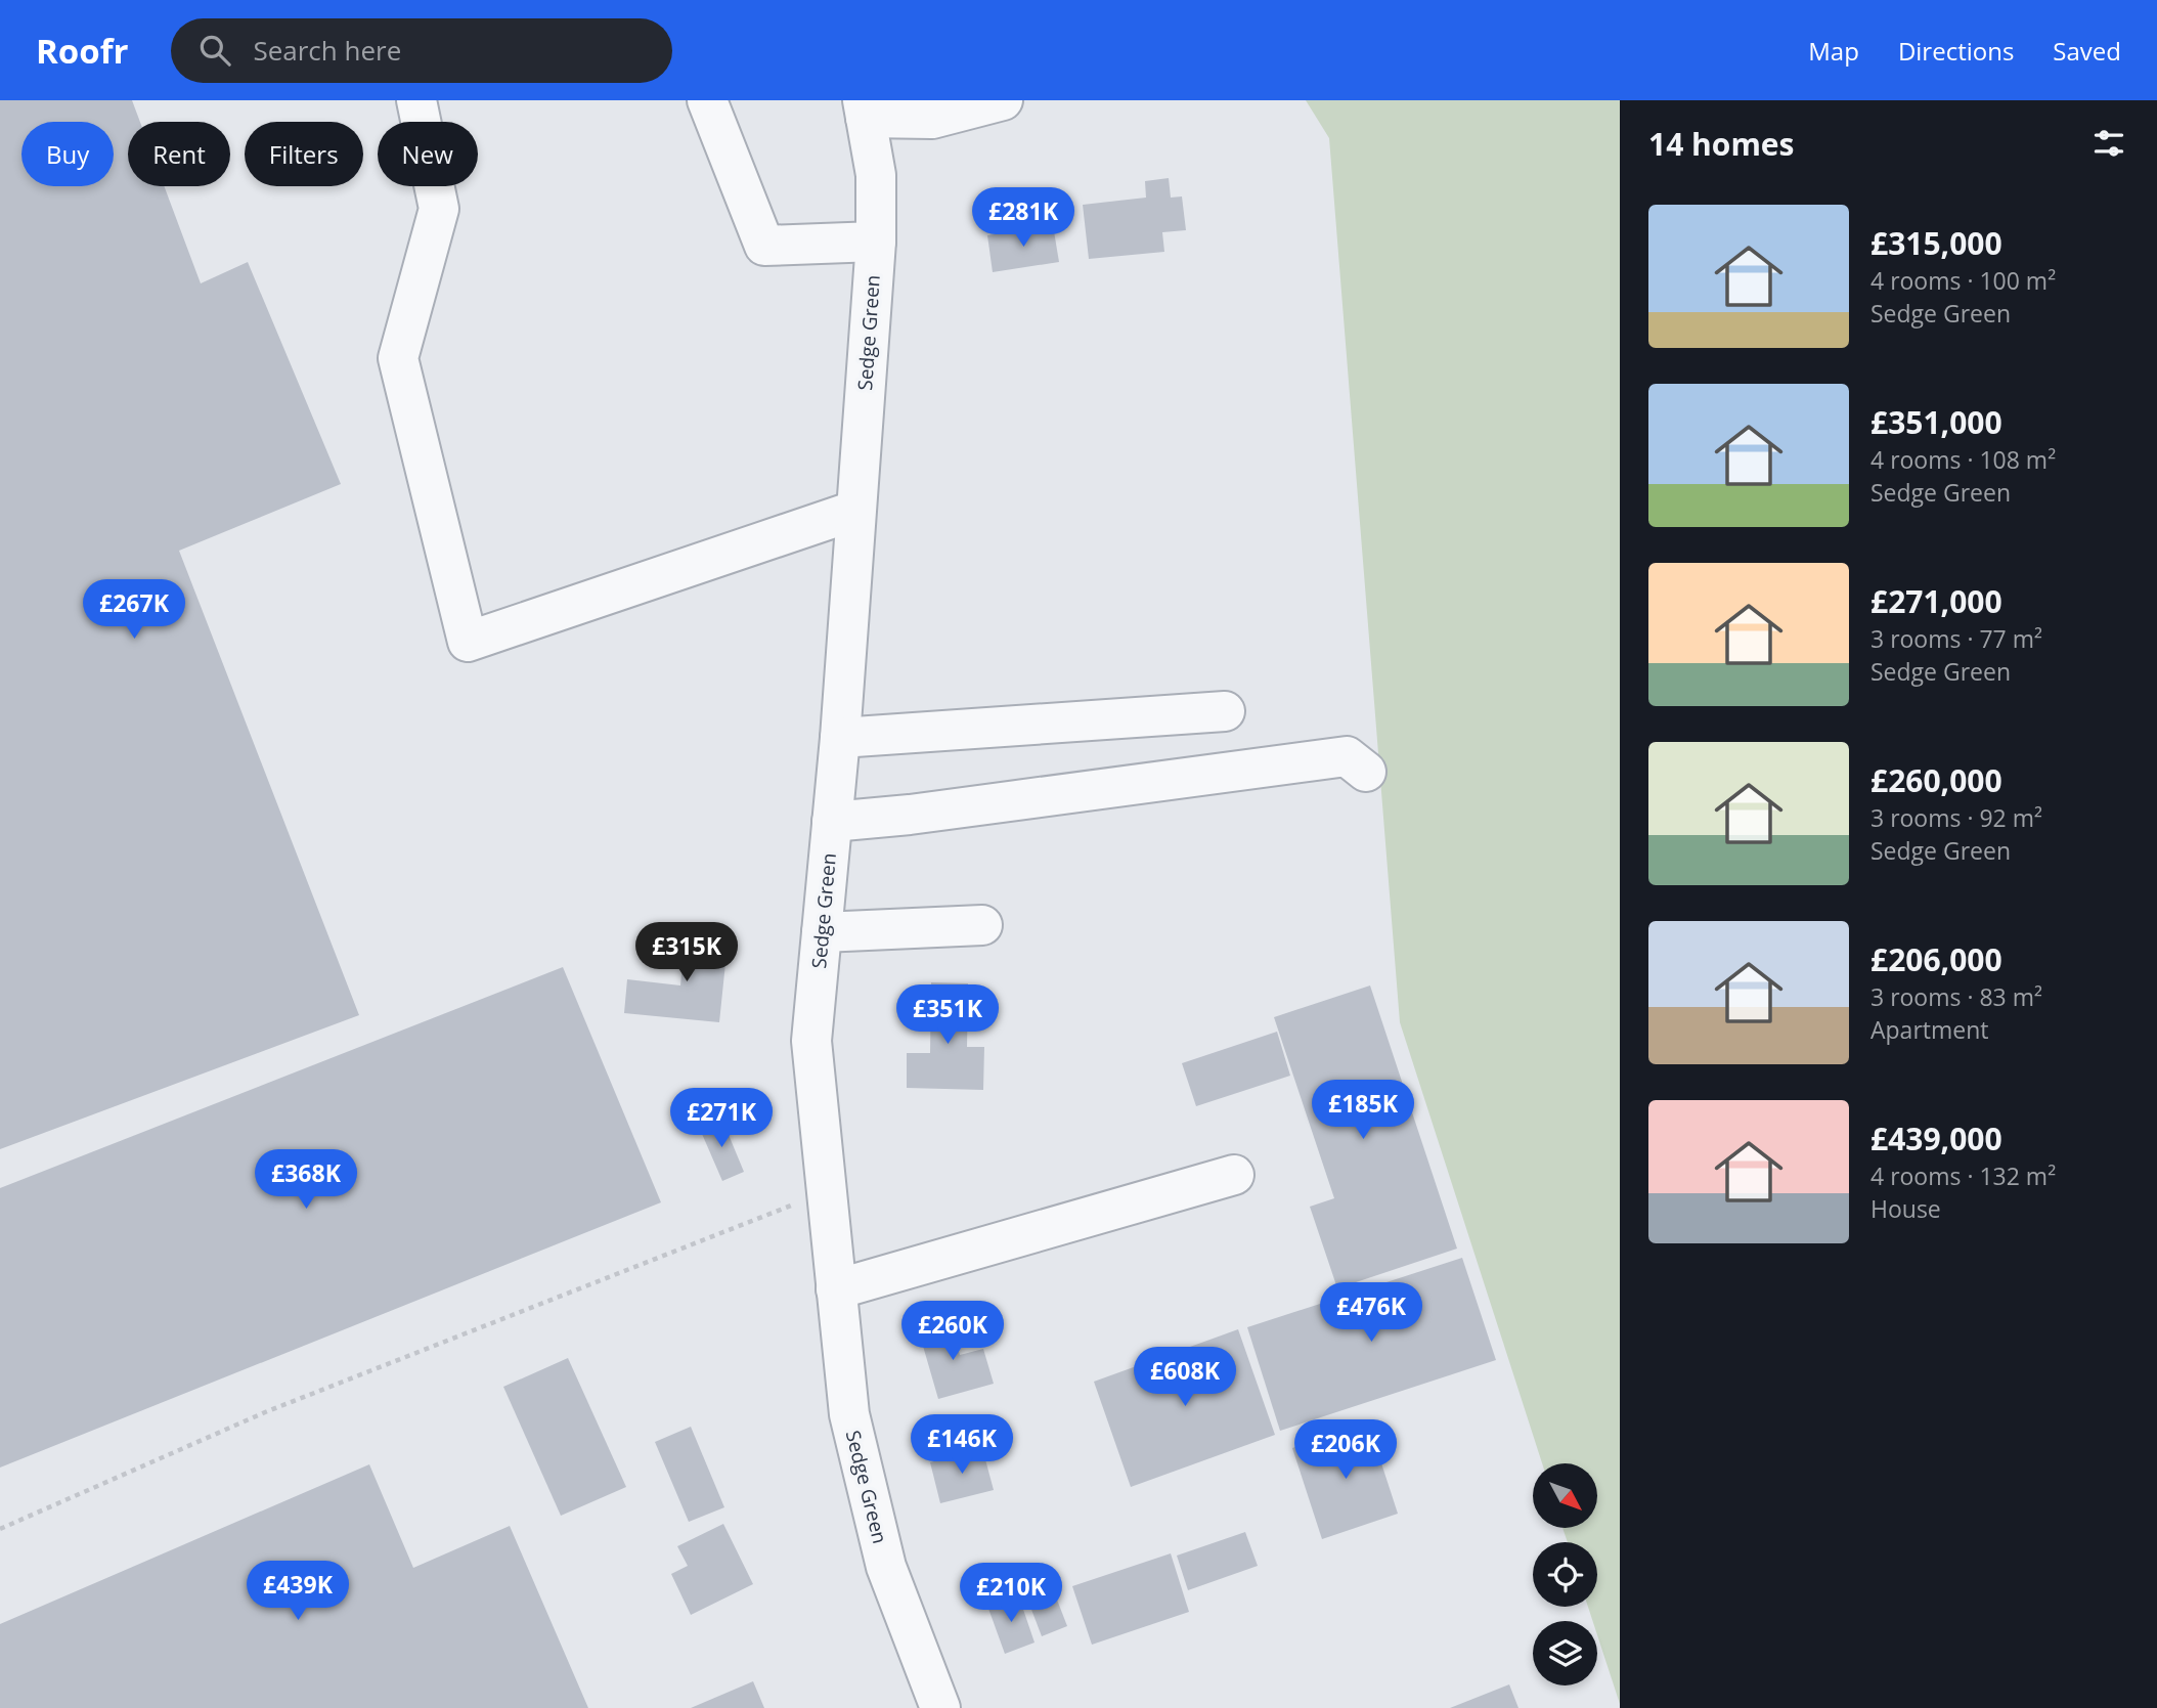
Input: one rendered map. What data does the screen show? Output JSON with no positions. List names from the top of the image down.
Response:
{
  "streets": {
    "street": ["Sedge Green"]
  },
  "north": "bottom right",
  "page": {
    "header": "Roofr",
    "search": "Search here",
    "nav": ["Map", "Directions", "Saved"],
    "heading": "14 homes",
    "chip": [
      "Buy",
      "Rent",
      "Filters",
      "New"
    ],
    "list": [
      {
        "name": "£315,000",
        "note": "4 rooms · 100 m² · Sedge Green"
      },
      {
        "name": "£351,000",
        "note": "4 rooms · 108 m² · Sedge Green"
      },
      {
        "name": "£271,000",
        "note": "3 rooms · 77 m² · Sedge Green"
      },
      {
        "name": "£260,000",
        "note": "3 rooms · 92 m² · Sedge Green"
      },
      {
        "name": "£206,000",
        "note": "3 rooms · 83 m² · Apartment"
      },
      {
        "name": "£439,000",
        "note": "4 rooms · 132 m² · House"
      }
    ],
    "price": [
      "£281K",
      "£267K",
      "£315K",
      "£351K",
      "£185K",
      "£271K",
      "£368K",
      "£476K",
      "£260K",
      "£608K",
      "£146K",
      "£206K",
      "£439K",
      "£210K"
    ]
  }
}
